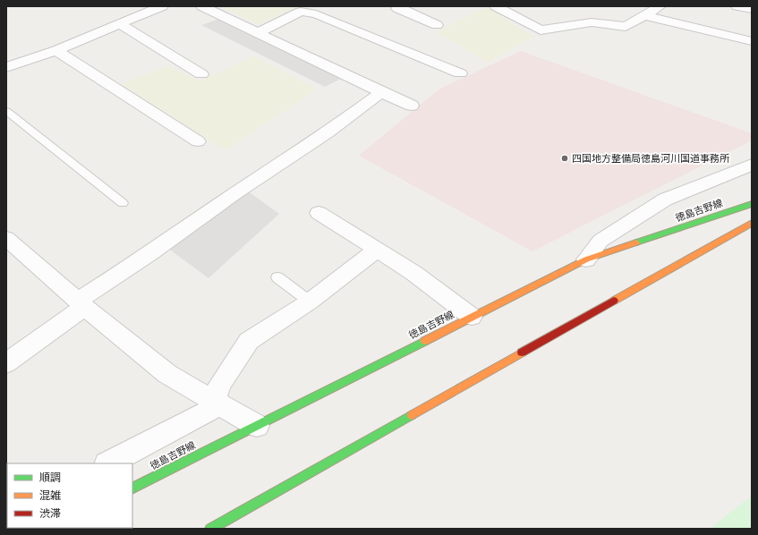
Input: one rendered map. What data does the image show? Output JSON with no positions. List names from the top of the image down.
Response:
{
  "streets": {
    "main road": ["徳島吉野線"]
  },
  "places": ["四国地方整備局徳島河川国道事務所"],
  "legend": ["順調", "混雑", "渋滞"]
}
